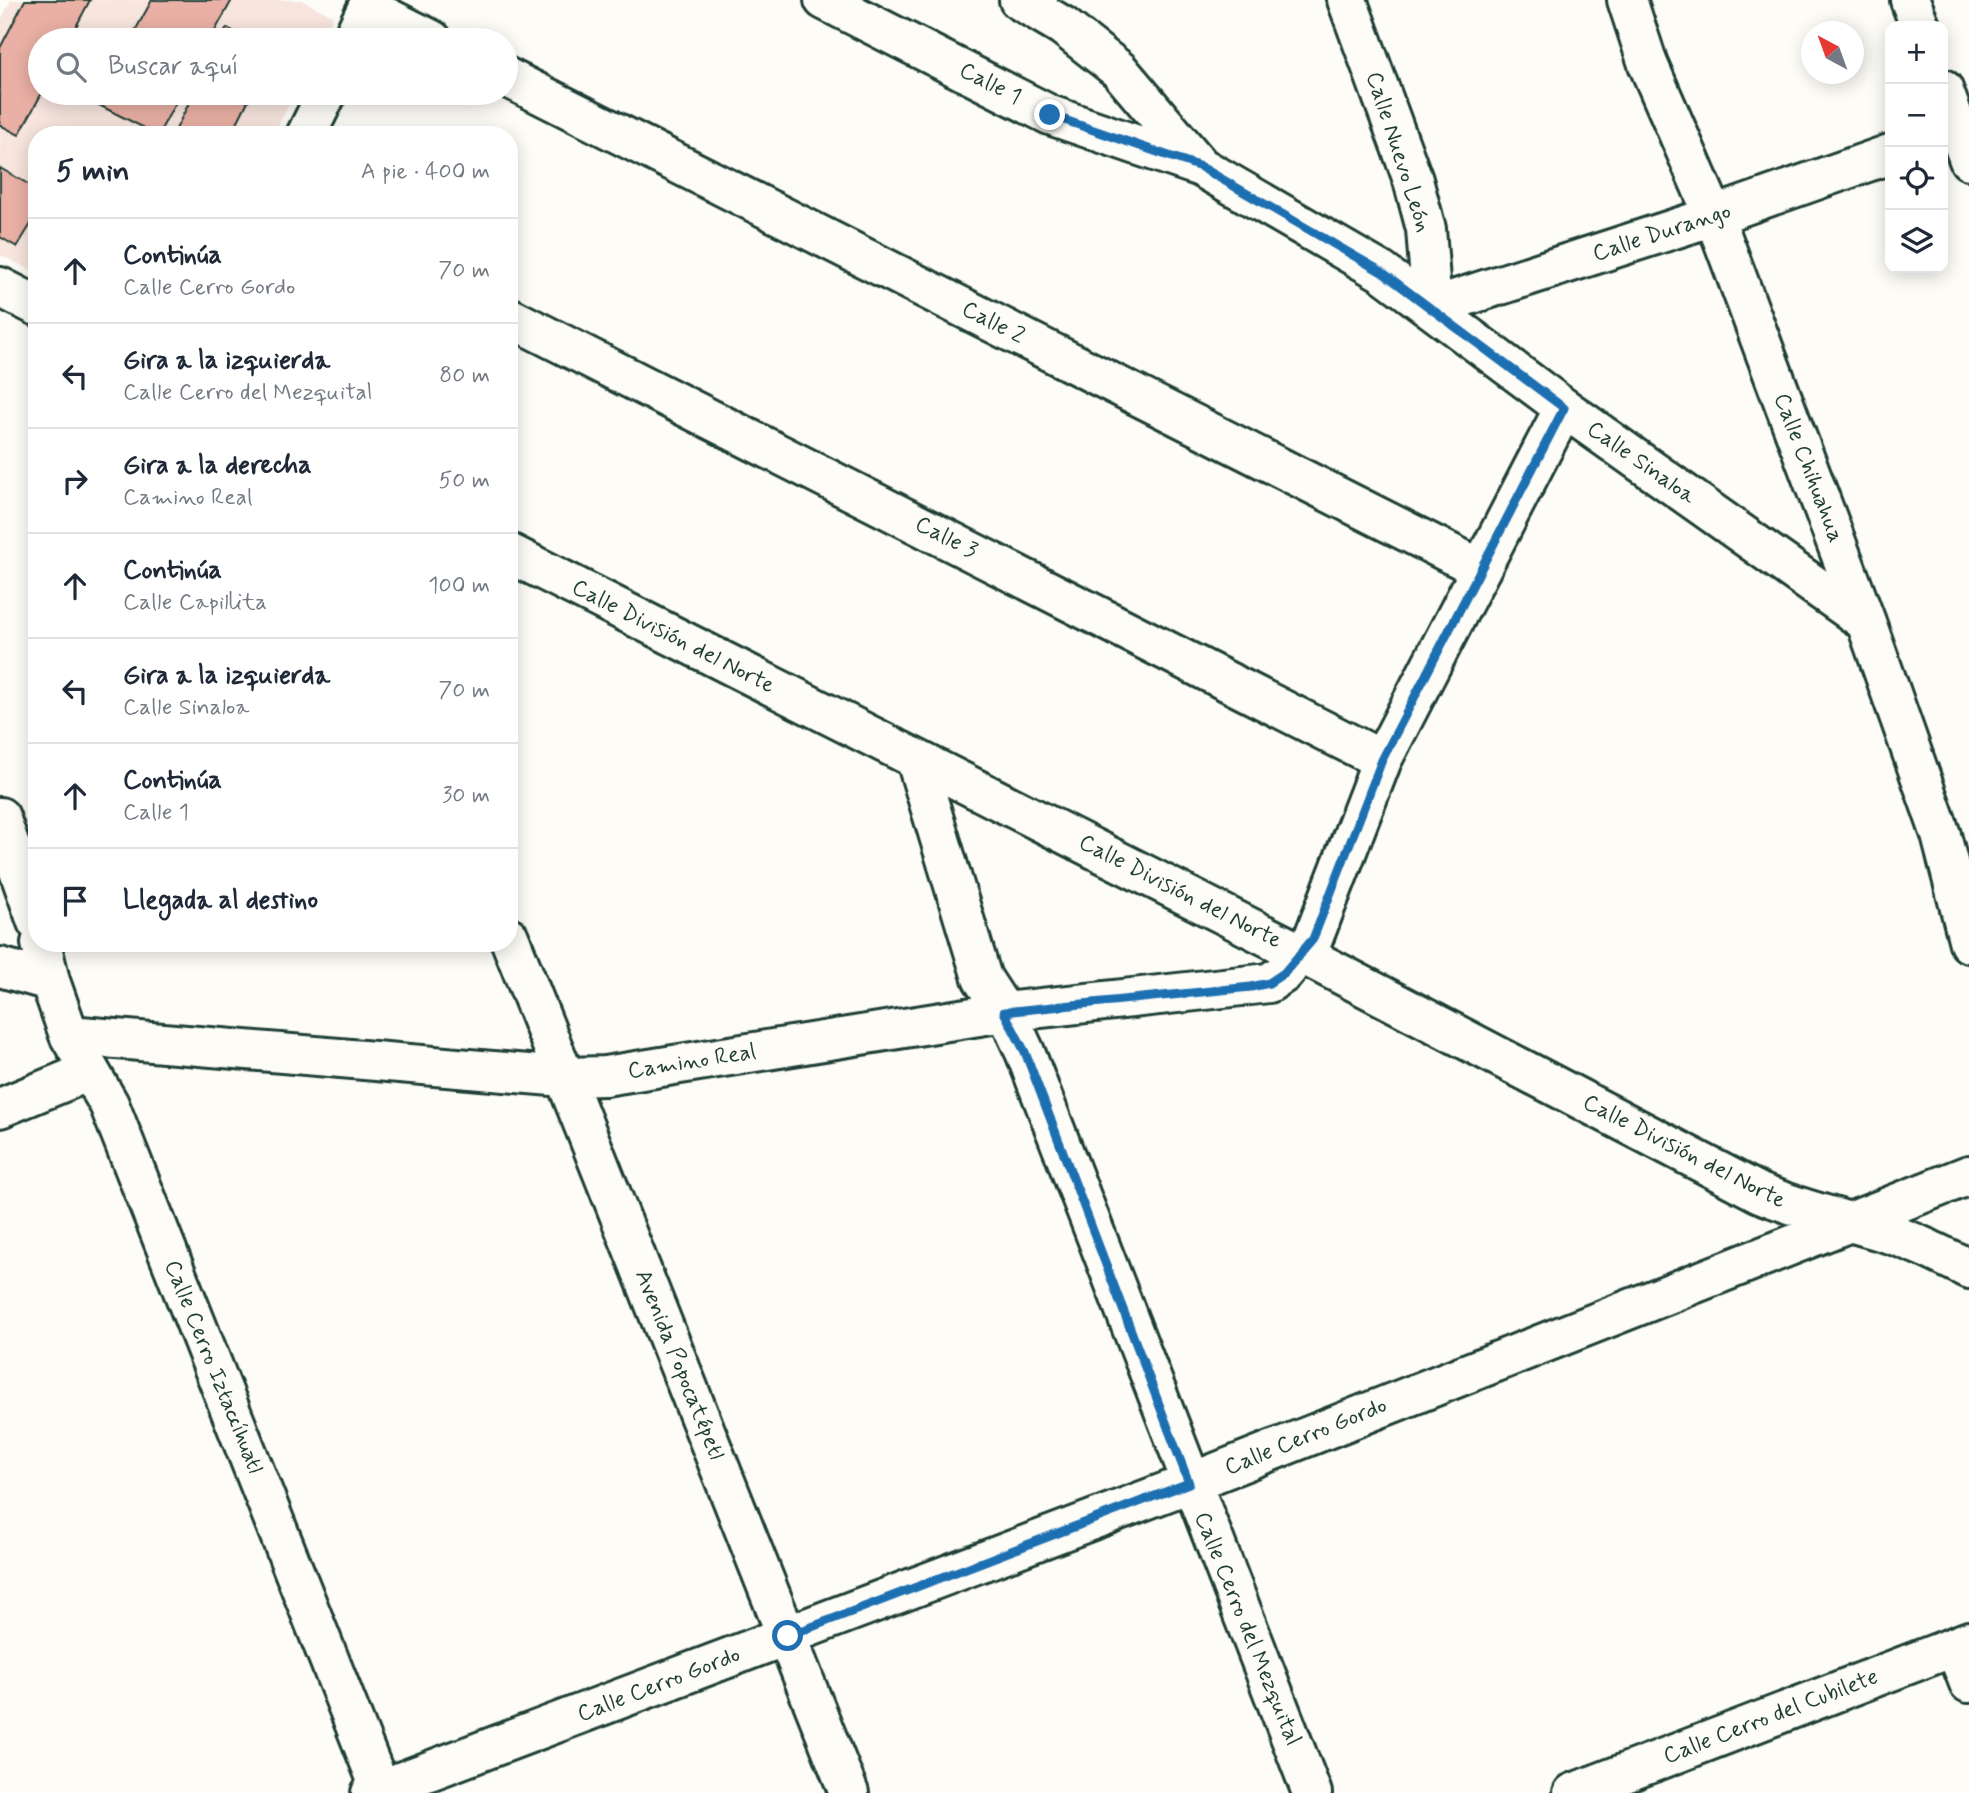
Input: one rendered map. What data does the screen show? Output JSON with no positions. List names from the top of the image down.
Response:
{
  "streets": {
    "street": [
      "Calle 1",
      "Calle Nuevo León",
      "Calle Durango",
      "Calle 2",
      "Calle Sinaloa",
      "Calle Chihuahua",
      "Calle 3",
      "Calle División del Norte",
      "Camino Real",
      "Avenida Popocatépetl",
      "Calle Cerro Iztaccíhuatl",
      "Calle Cerro Gordo",
      "Calle Cerro del Mezquital",
      "Calle Cerro del Cubilete"
    ]
  },
  "crossings": [
    ["Calle 1", "Calle Sinaloa"],
    ["Calle Nuevo León", "Calle Durango"],
    ["Calle Nuevo León", "Calle Sinaloa"],
    ["Calle Durango", "Calle Sinaloa"],
    ["Calle Durango", "Calle Chihuahua"],
    ["Calle 2", "Camino Real"],
    ["Calle Sinaloa", "Calle Chihuahua"],
    ["Calle Sinaloa", "Camino Real"],
    ["Calle 3", "Camino Real"],
    ["Calle División del Norte", "Camino Real"],
    ["Calle División del Norte", "Calle Cerro Gordo"],
    ["Calle División del Norte", "Calle Cerro del Mezquital"],
    ["Camino Real", "Avenida Popocatépetl"],
    ["Camino Real", "Calle Cerro Iztaccíhuatl"],
    ["Camino Real", "Calle Cerro del Mezquital"],
    ["Avenida Popocatépetl", "Calle Cerro Gordo"],
    ["Calle Cerro Iztaccíhuatl", "Calle Cerro Gordo"],
    ["Calle Cerro Gordo", "Calle Cerro del Mezquital"]
  ],
  "north": "top left",
  "page": {
    "map_buttons": ["+", "−"],
    "search": "Buscar aquí",
    "heading": ["5 min", "A pie · 400 m"],
    "list": [
      ["Continúa", "Calle Cerro Gordo", "70 m"],
      ["Gira a la izquierda", "Calle Cerro del Mezquital", "80 m"],
      ["Gira a la derecha", "Camino Real", "50 m"],
      ["Continúa", "Calle Capillita", "100 m"],
      ["Gira a la izquierda", "Calle Sinaloa", "70 m"],
      ["Continúa", "Calle 1", "30 m"],
      "Llegada al destino"
    ]
  }
}
